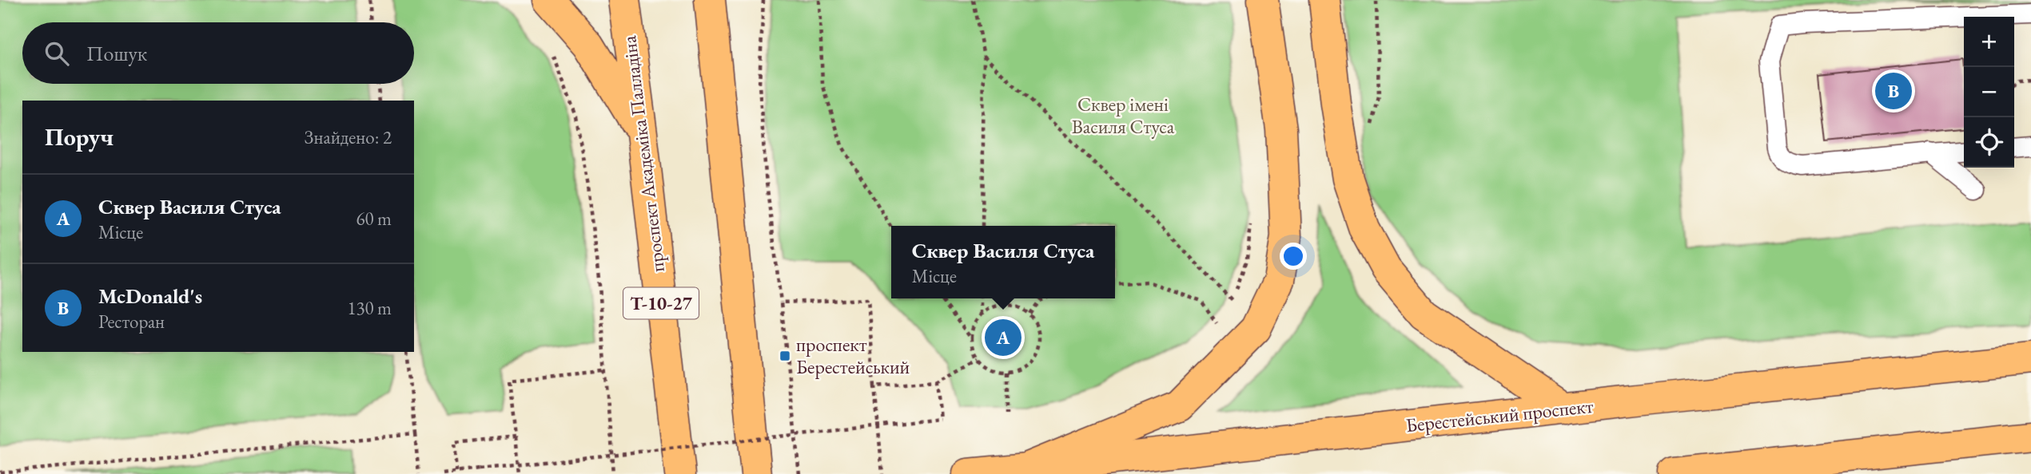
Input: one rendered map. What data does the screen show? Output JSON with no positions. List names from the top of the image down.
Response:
{
  "streets": {
    "main road": ["проспект Академіка Палладіна", "Т-10-27", "Берестейський проспект"]
  },
  "parks": ["Сквер імені Василя Стуса"],
  "places": {
    "transit": ["проспект Берестейський"]
  },
  "page": {
    "map_buttons": ["+", "−"],
    "search": "Пошук",
    "pins": ["B", "A"],
    "heading": ["Поруч", "Знайдено: 2"],
    "list": [
      {
        "mark": "A",
        "name": "Сквер Василя Стуса",
        "note": "Місце",
        "value": "60 m"
      },
      {
        "mark": "B",
        "name": "McDonald's",
        "note": "Ресторан",
        "value": "130 m"
      }
    ],
    "popup": ["Сквер Василя Стуса", "Місце"]
  }
}
